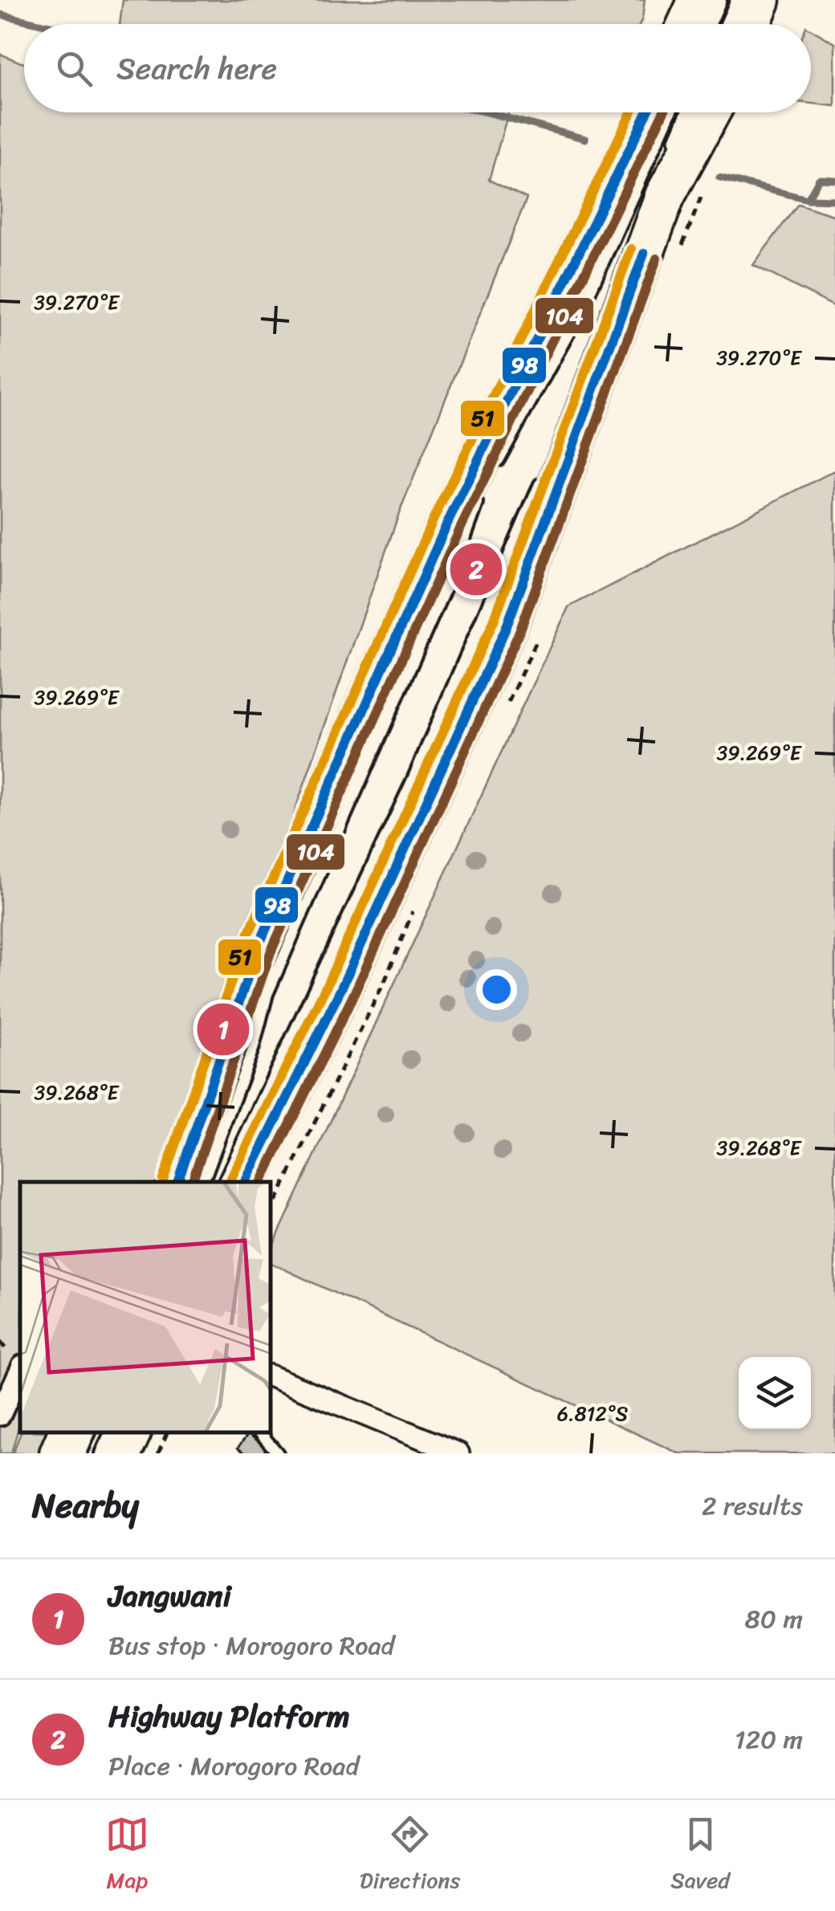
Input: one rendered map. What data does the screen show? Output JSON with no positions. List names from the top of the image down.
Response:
{
  "lines": ["transit line 98", "transit line 104", "transit line 51"],
  "page": {
    "search": "Search here",
    "pins": ["2", "1"],
    "heading": ["Nearby", "2 results"],
    "list": [
      {
        "mark": "1",
        "name": "Jangwani",
        "note": "Bus stop · Morogoro Road",
        "value": "80 m"
      },
      {
        "mark": "2",
        "name": "Highway Platform",
        "note": "Place · Morogoro Road",
        "value": "120 m"
      }
    ],
    "nav": ["Map", "Directions", "Saved"]
  },
  "coordinates": [
    "39.270°E",
    "39.269°E",
    "39.268°E",
    "6.812°S"
  ]
}
